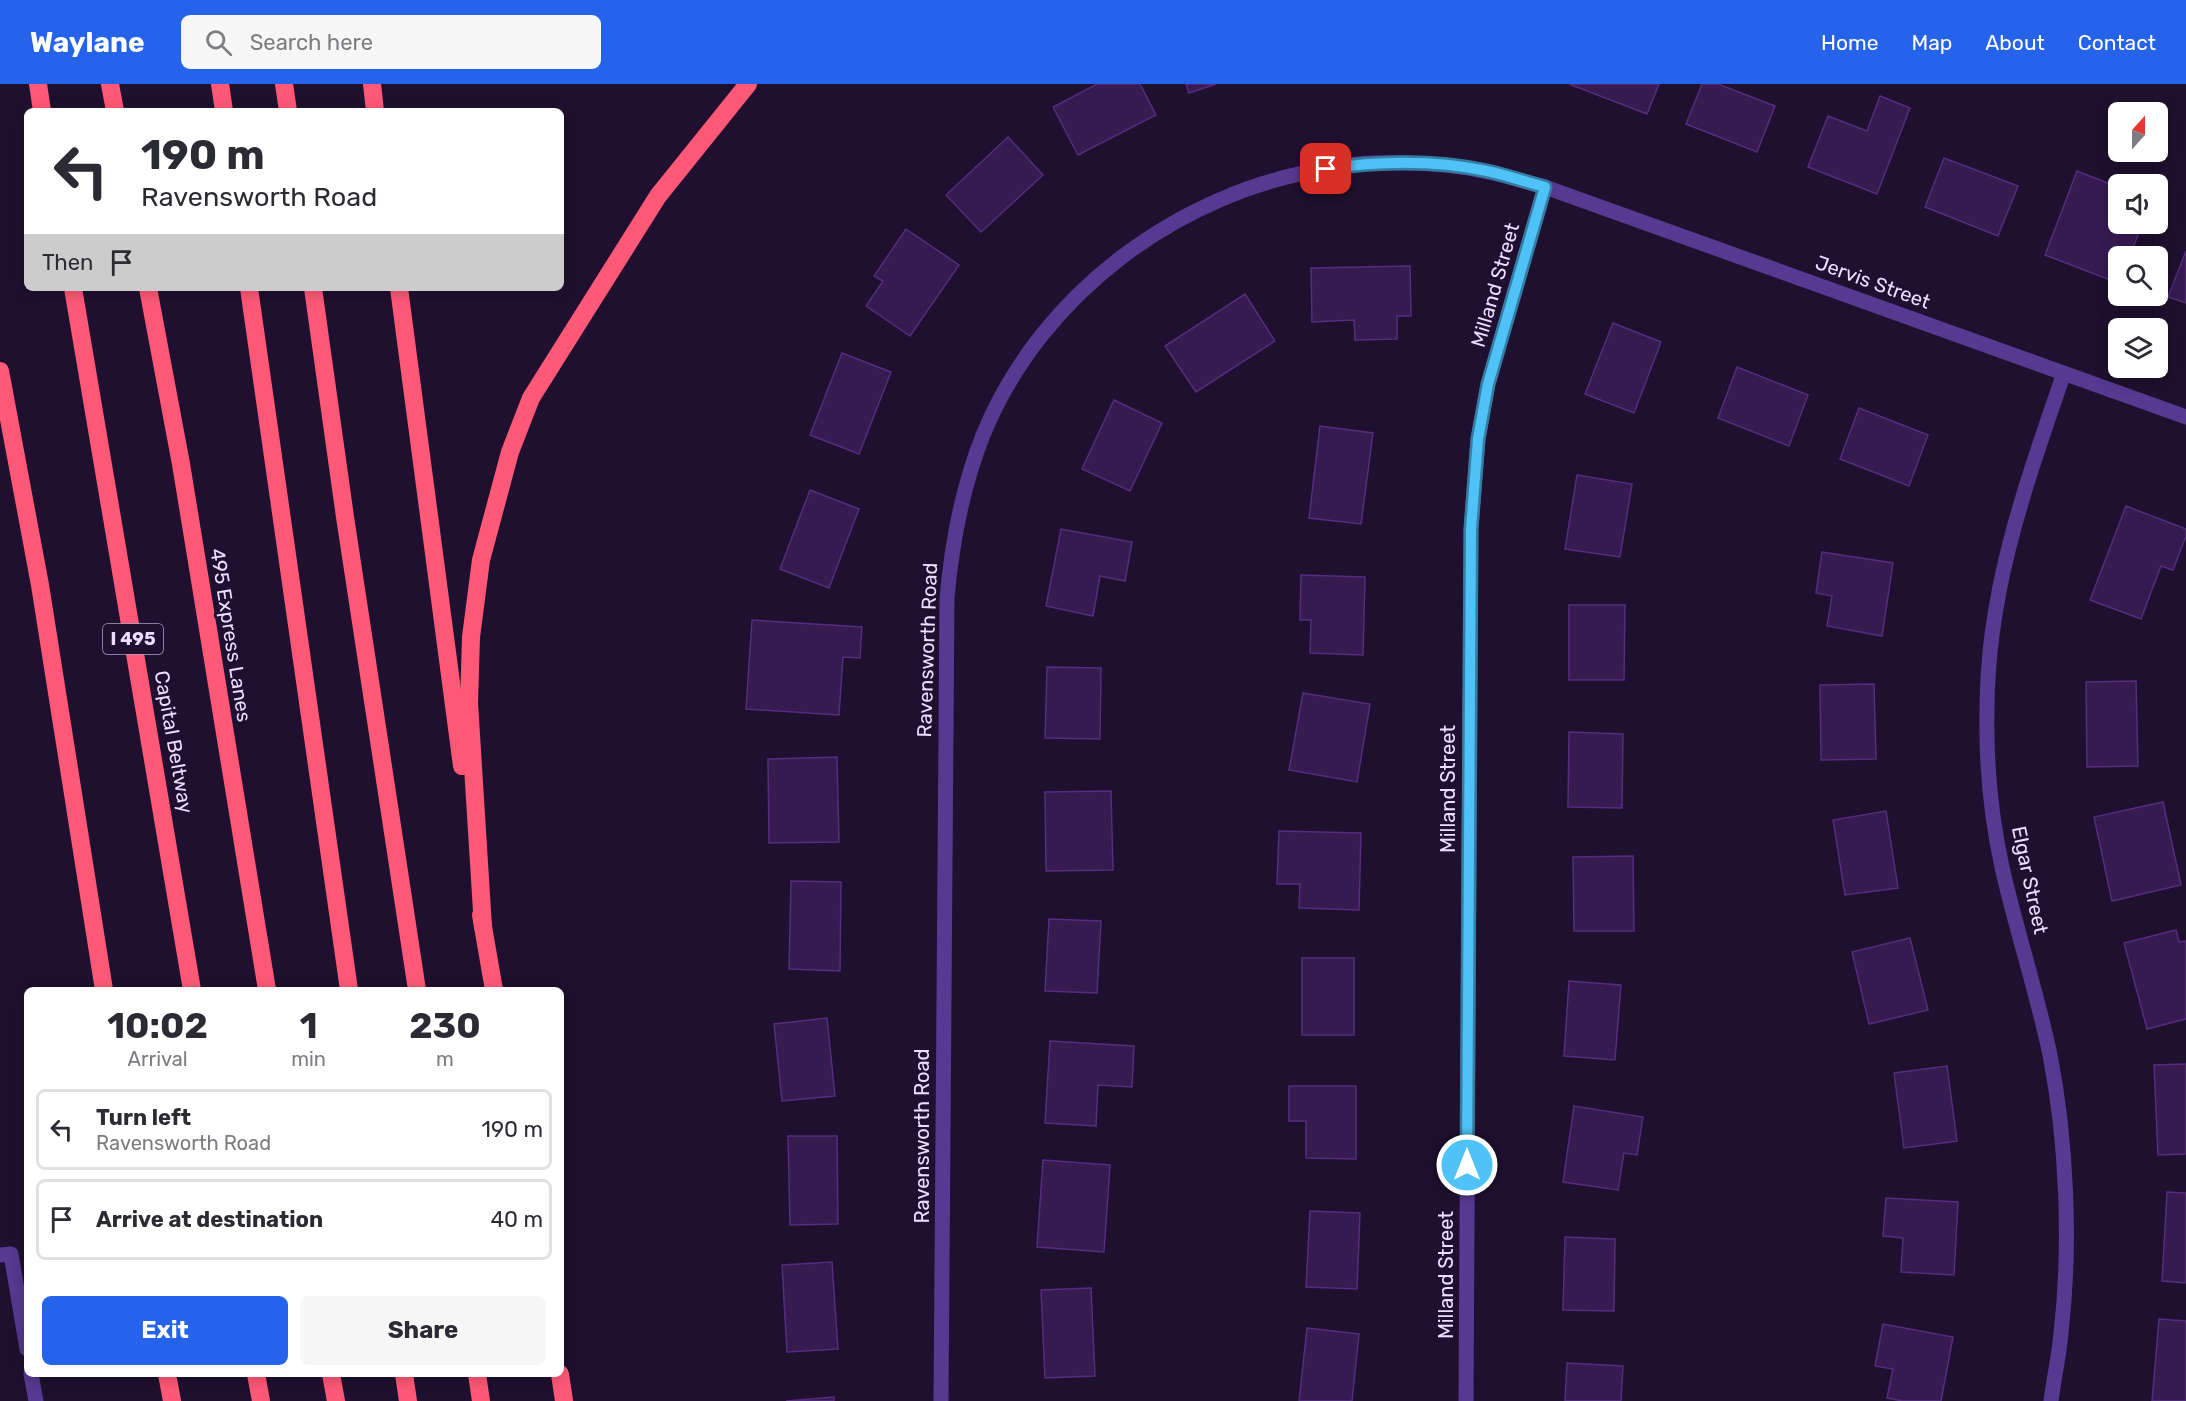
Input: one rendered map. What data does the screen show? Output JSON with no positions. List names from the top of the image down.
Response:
{
  "streets": {
    "highway": ["495 Express Lanes", "I 495", "Capital Beltway"],
    "street": [
      "Jervis Street",
      "Milland Street",
      "Ravensworth Road",
      "Elgar Street"
    ]
  },
  "crossings": [
    ["Jervis Street", "Milland Street"],
    ["Jervis Street", "Ravensworth Road"],
    ["Jervis Street", "Elgar Street"],
    ["Milland Street", "Ravensworth Road"]
  ],
  "north": "top",
  "page": {
    "header": "Waylane",
    "search": "Search here",
    "nav": [
      "Home",
      "Map",
      "About",
      "Contact"
    ],
    "turn": ["190 m", "Ravensworth Road"],
    "then": "Then",
    "eta": [
      "10:02",
      "Arrival",
      "1",
      "min",
      "230",
      "m"
    ],
    "list": [
      {
        "name": "Turn left",
        "note": "Ravensworth Road",
        "value": "190 m"
      },
      {
        "name": "Arrive at destination",
        "value": "40 m"
      }
    ],
    "buttons": ["Exit", "Share"]
  }
}
